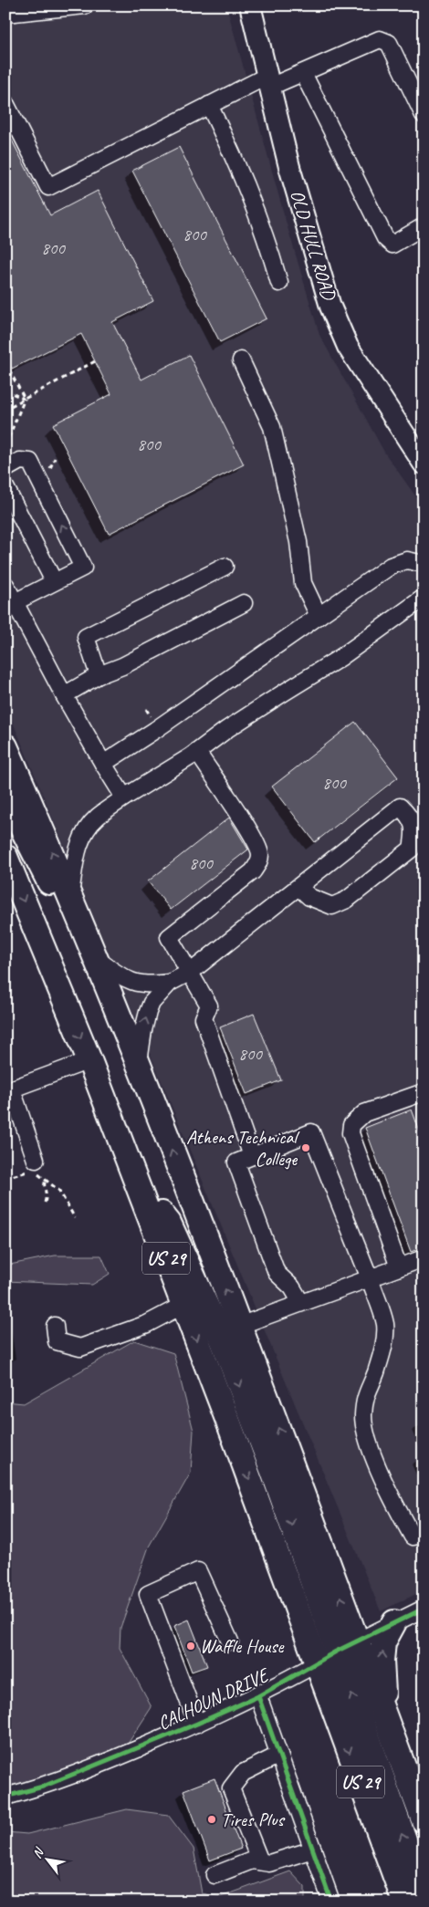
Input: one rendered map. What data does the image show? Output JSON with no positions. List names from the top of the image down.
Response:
{
  "streets": {
    "highway": ["US 29"],
    "main road": ["OLD HULL ROAD"],
    "street": ["CALHOUN DRIVE"]
  },
  "crossings": [
    ["US 29", "CALHOUN DRIVE"]
  ],
  "places": ["Athens Technical College", "Waffle House", "Tires Plus"],
  "house_numbers": [
    "800",
    "800",
    "800",
    "800",
    "800",
    "800"
  ],
  "north": "top left"
}
